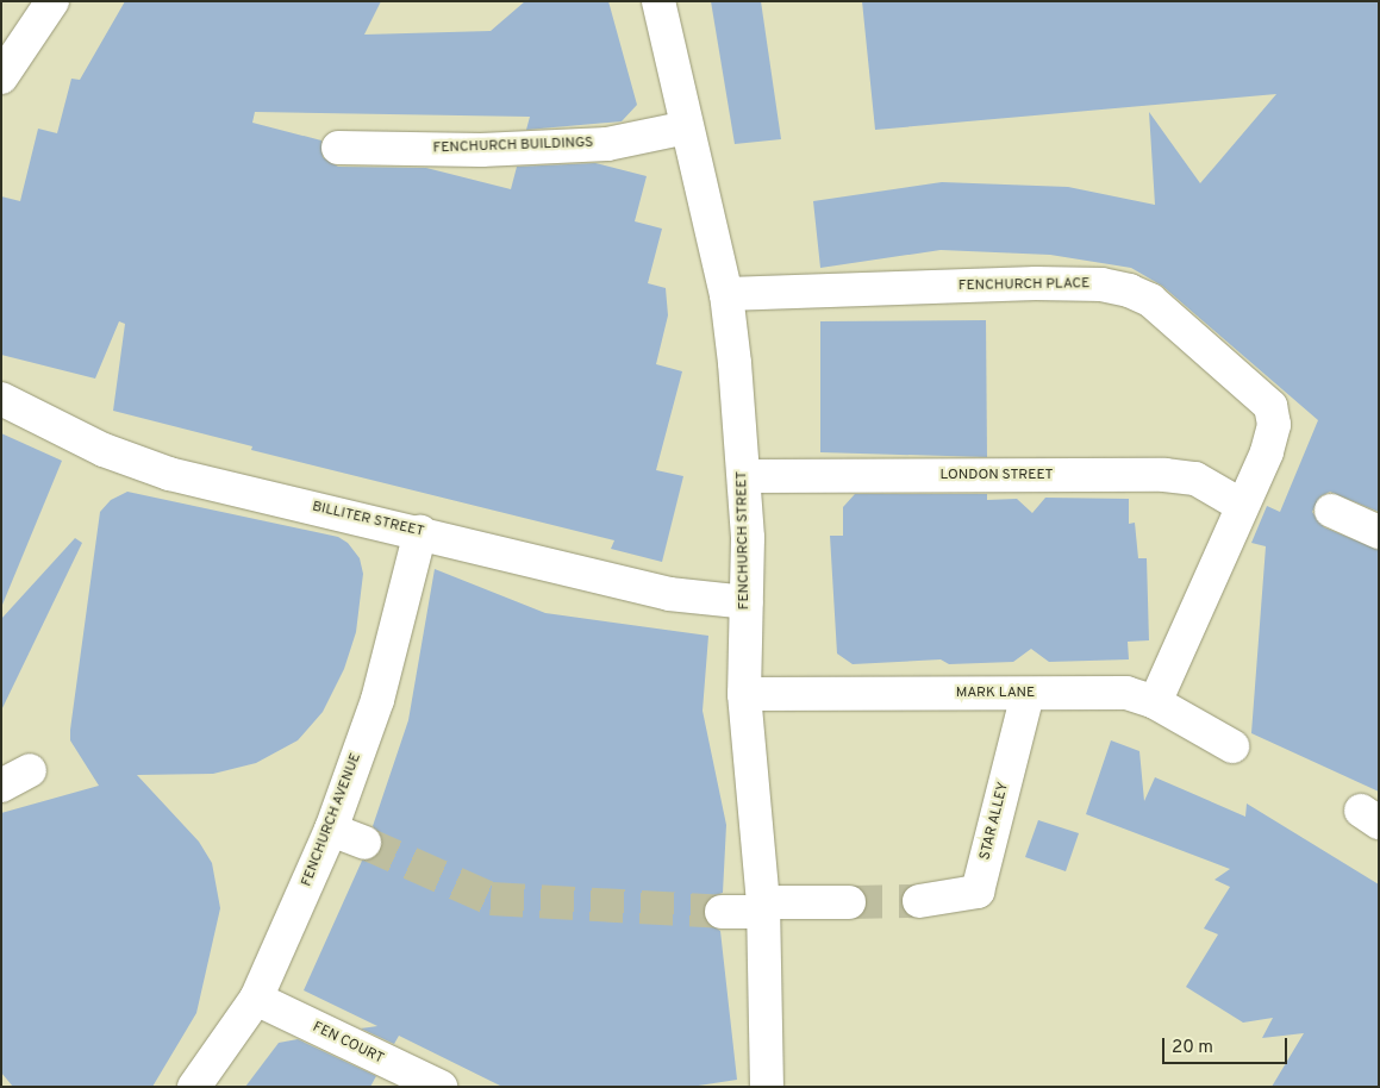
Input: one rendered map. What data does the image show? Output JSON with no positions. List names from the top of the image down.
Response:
{
  "streets": {
    "street": [
      "FENCHURCH BUILDINGS",
      "FENCHURCH PLACE",
      "LONDON STREET",
      "BILLITER STREET",
      "FENCHURCH STREET",
      "MARK LANE",
      "FENCHURCH AVENUE",
      "STAR ALLEY",
      "FEN COURT"
    ]
  },
  "crossings": [
    ["FENCHURCH BUILDINGS", "FENCHURCH STREET"],
    ["FENCHURCH PLACE", "LONDON STREET"],
    ["FENCHURCH PLACE", "FENCHURCH STREET"],
    ["LONDON STREET", "FENCHURCH STREET"],
    ["BILLITER STREET", "FENCHURCH STREET"],
    ["BILLITER STREET", "FENCHURCH AVENUE"],
    ["FENCHURCH STREET", "MARK LANE"],
    ["MARK LANE", "STAR ALLEY"],
    ["FENCHURCH AVENUE", "FEN COURT"]
  ],
  "scale_bar": "20 m"
}
